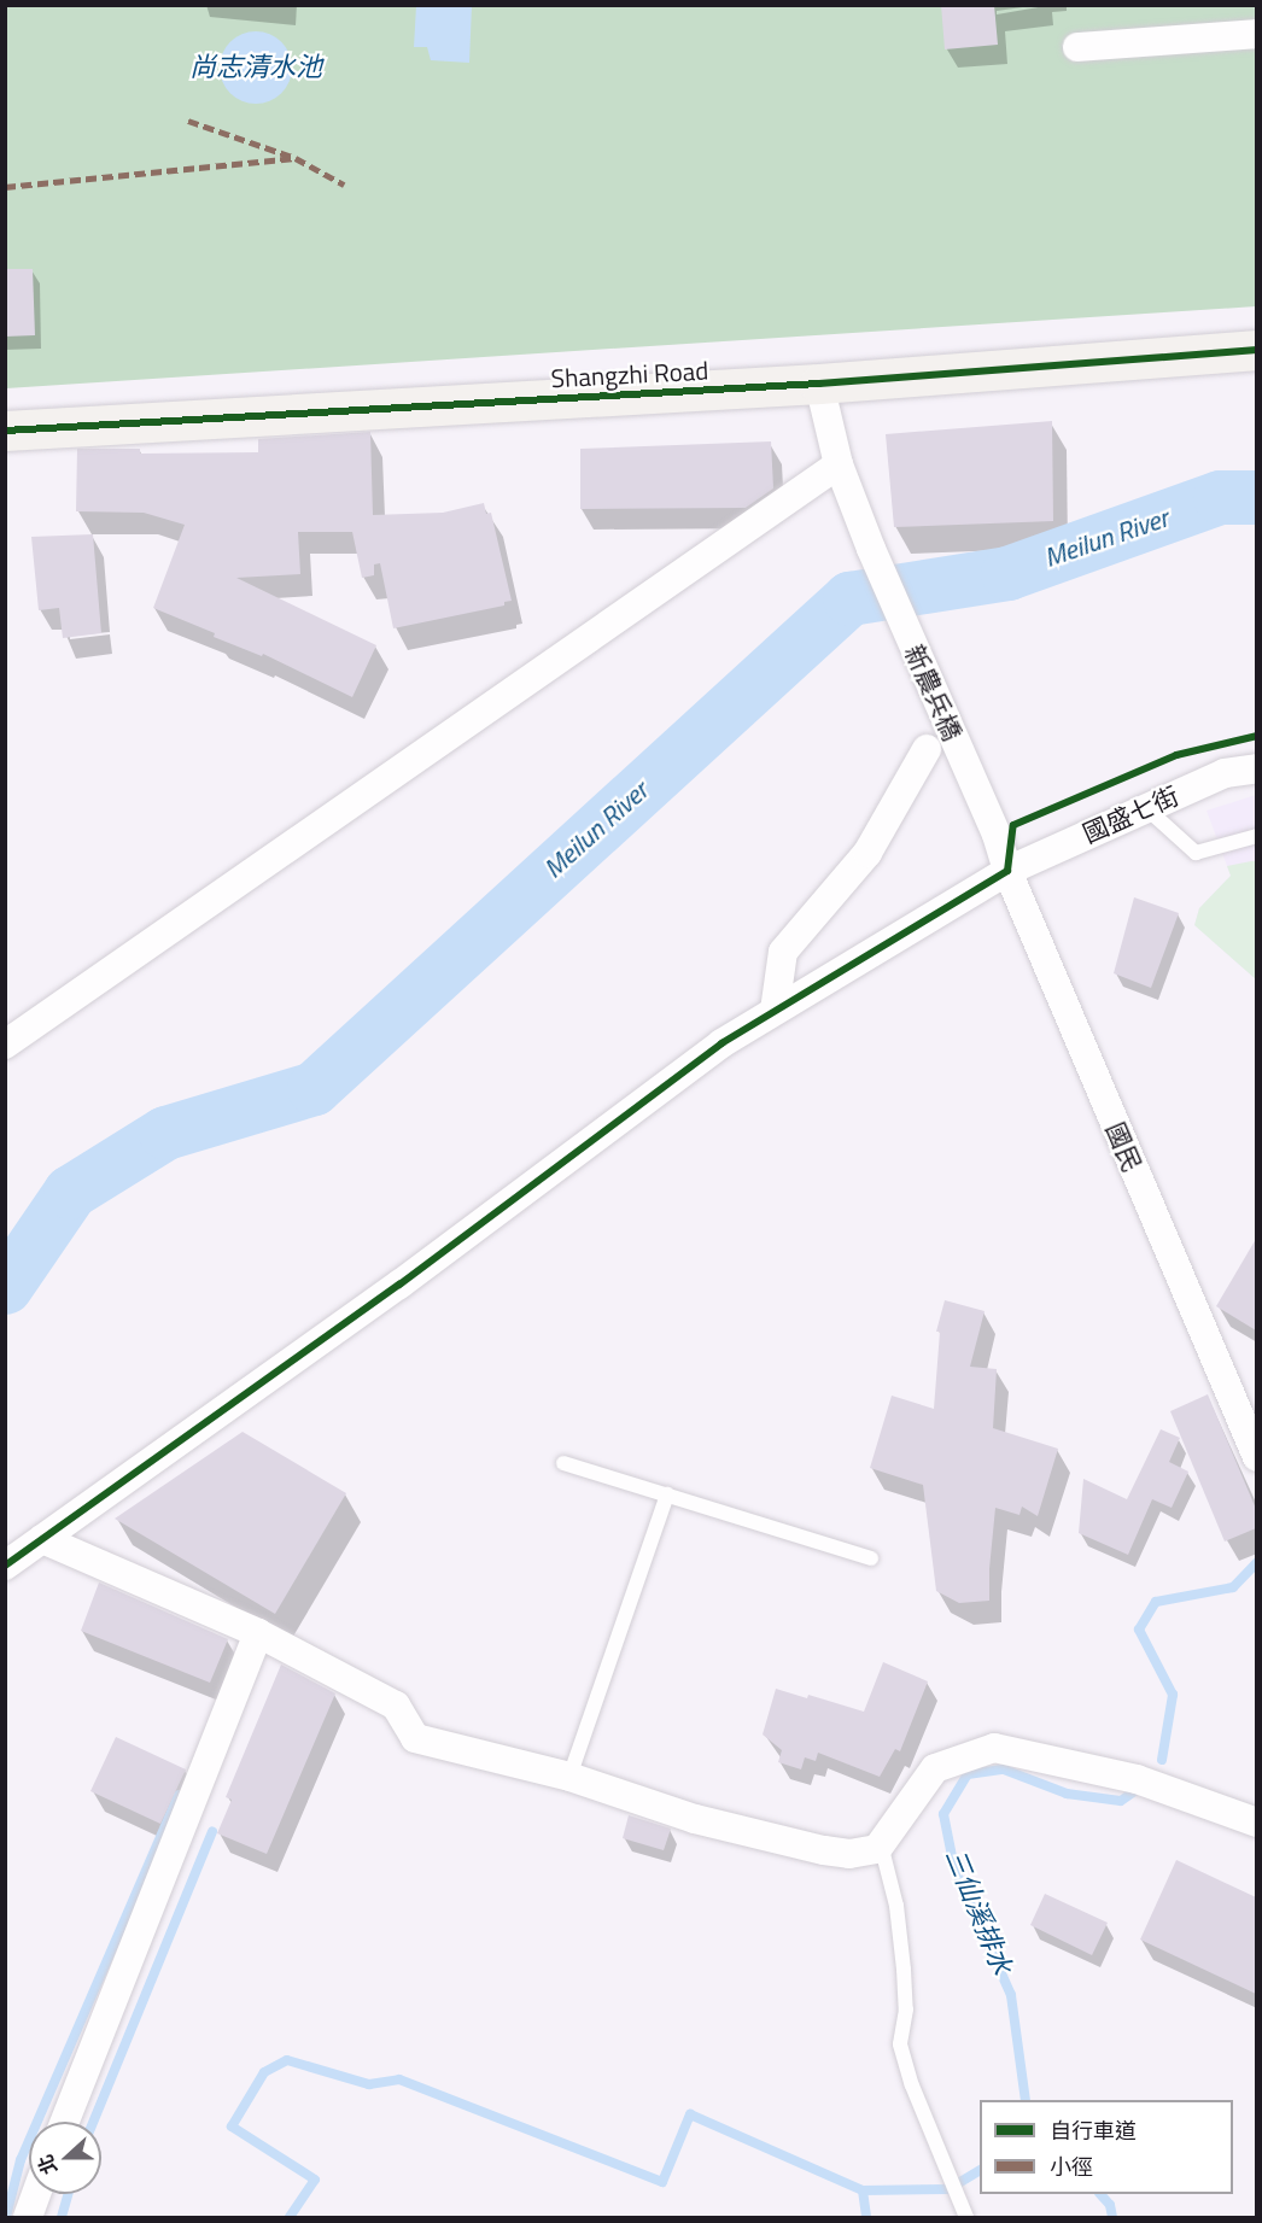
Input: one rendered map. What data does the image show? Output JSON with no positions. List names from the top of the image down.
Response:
{
  "streets": {
    "street": [
      "Shangzhi Road",
      "新農兵橋",
      "國盛七街",
      "國民"
    ]
  },
  "crossings": [
    ["Shangzhi Road", "新農兵橋"],
    ["新農兵橋", "國民"],
    ["國盛七街", "國民"]
  ],
  "water": ["尚志清水池", "Meilun River", "三仙溪排水"],
  "legend": ["自行車道", "小徑"],
  "north": "left"
}
